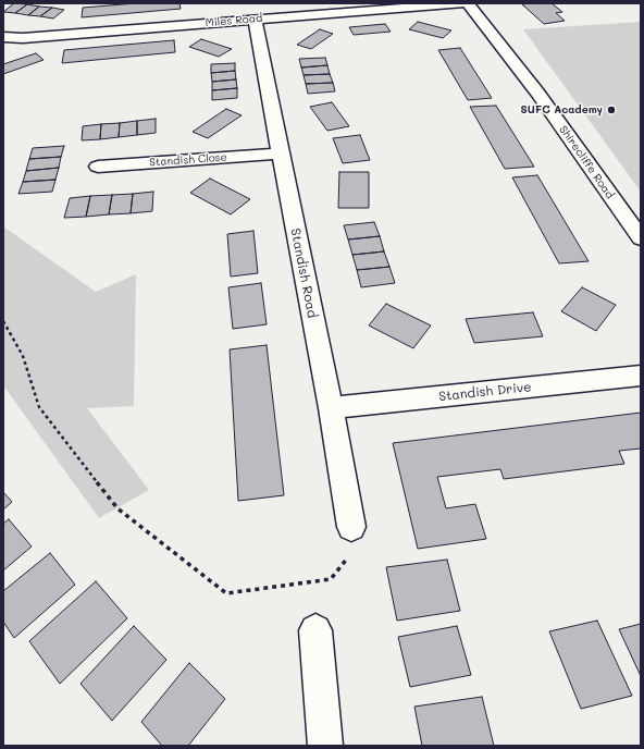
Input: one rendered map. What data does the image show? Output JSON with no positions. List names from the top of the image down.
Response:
{
  "streets": {
    "street": [
      "Miles Road",
      "Standish Close",
      "Shirecliffe Road",
      "Standish Road",
      "Standish Drive"
    ]
  },
  "crossings": [
    ["Miles Road", "Standish Road"],
    ["Standish Close", "Standish Road"],
    ["Standish Road", "Standish Drive"]
  ],
  "places": ["SUFC Academy"]
}
